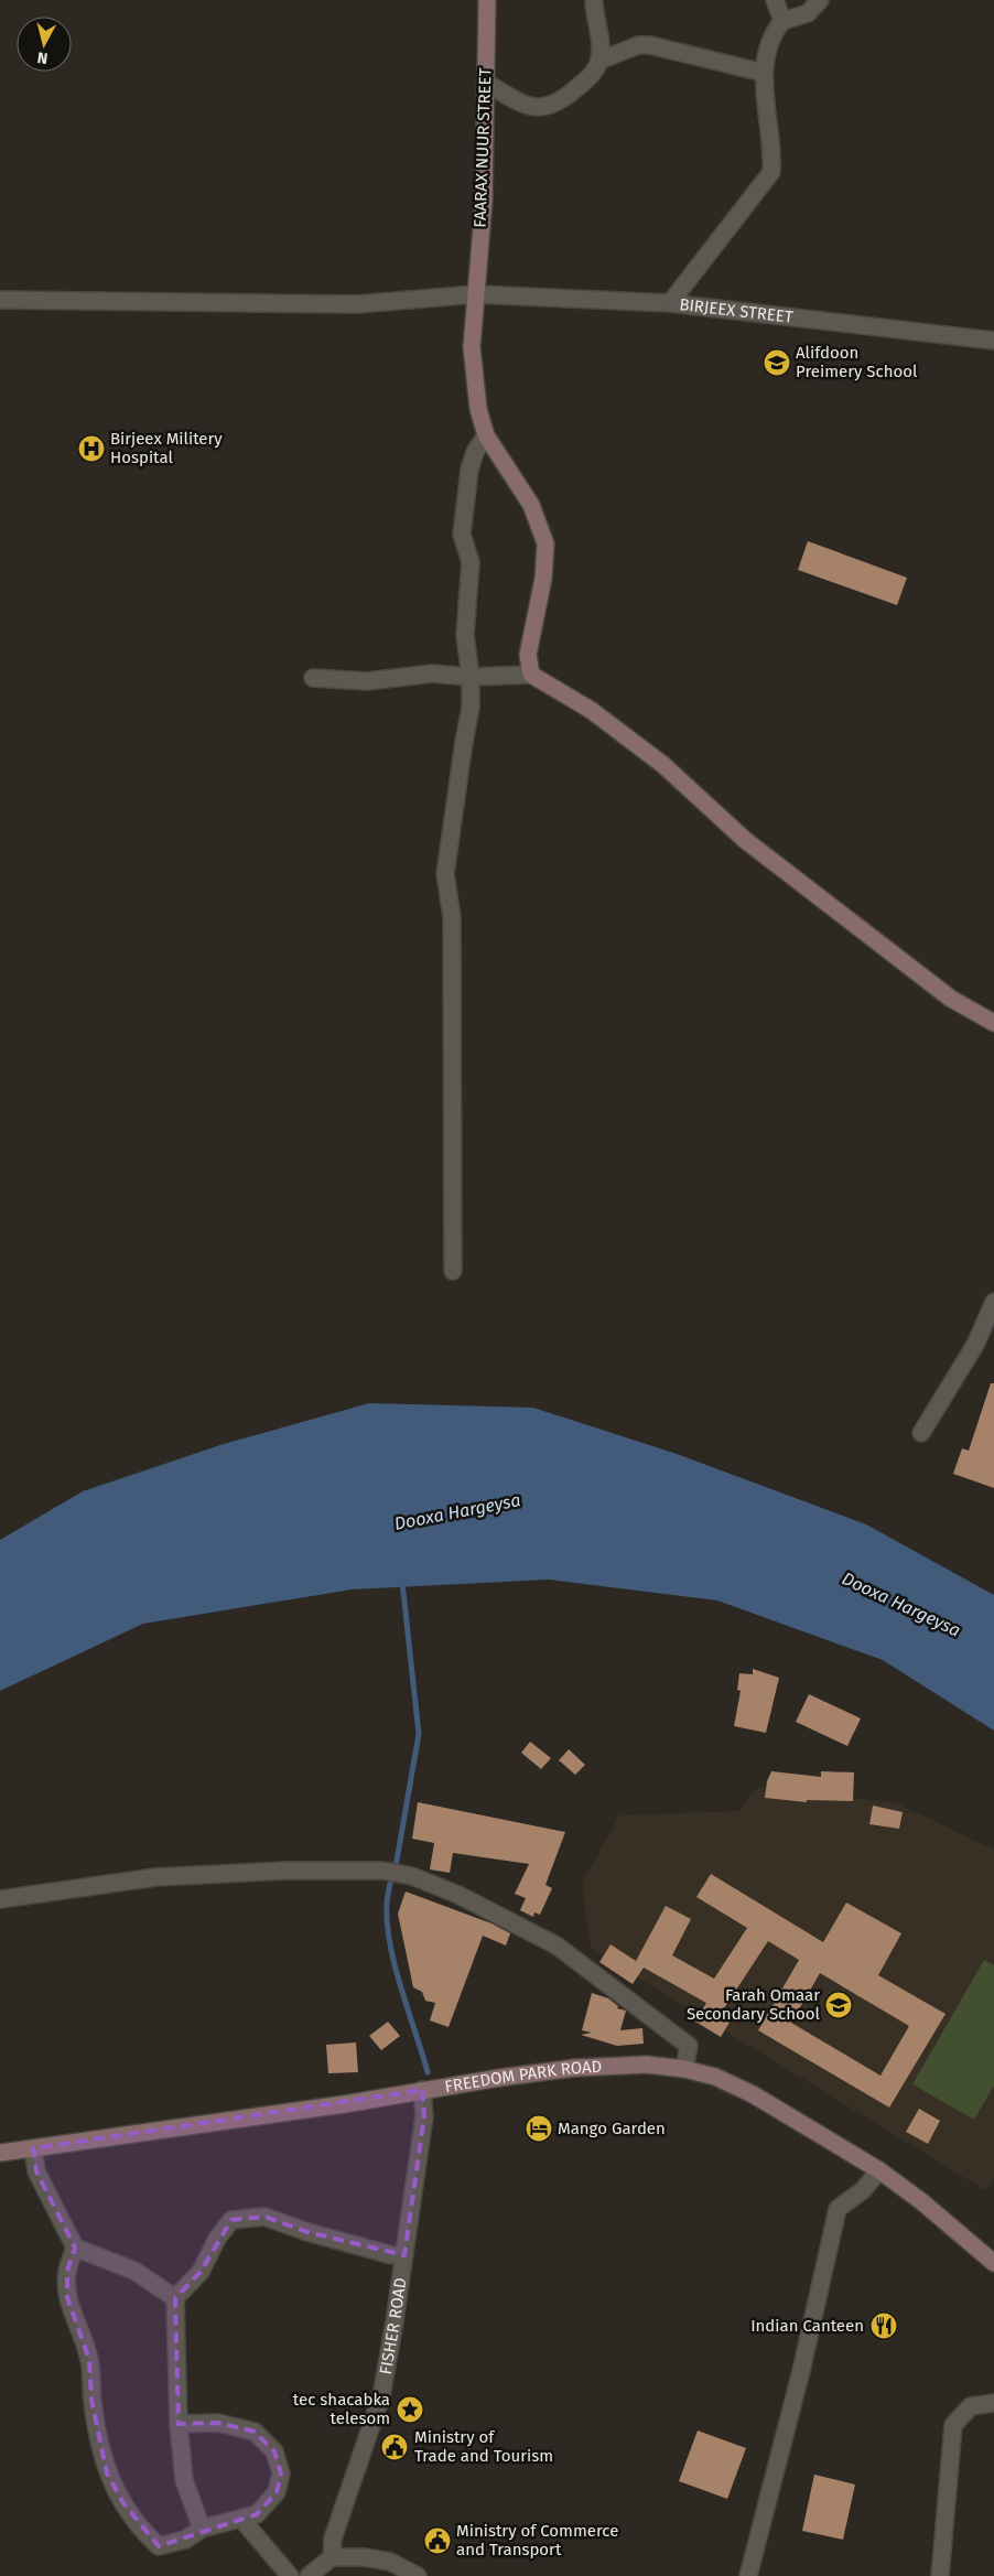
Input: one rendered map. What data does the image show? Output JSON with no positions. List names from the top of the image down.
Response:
{
  "streets": {
    "main road": ["FAARAX NUUR STREET", "FREEDOM PARK ROAD"],
    "street": ["BIRJEEX STREET", "FISHER ROAD"]
  },
  "crossings": [
    ["FAARAX NUUR STREET", "BIRJEEX STREET"],
    ["FREEDOM PARK ROAD", "FISHER ROAD"]
  ],
  "water": ["Dooxa Hargeysa"],
  "places": {
    "school or university": ["Alifdoon Preimery School", "Farah Omaar Secondary School"],
    "hospital": ["Birjeex Militery Hospital"],
    "hotel": ["Mango Garden"],
    "restaurant": ["Indian Canteen"],
    "place": ["tec shacabka telesom"],
    "public building": ["Ministry of Trade and Tourism", "Ministry of Commerce and Transport"]
  },
  "north": "bottom"
}
